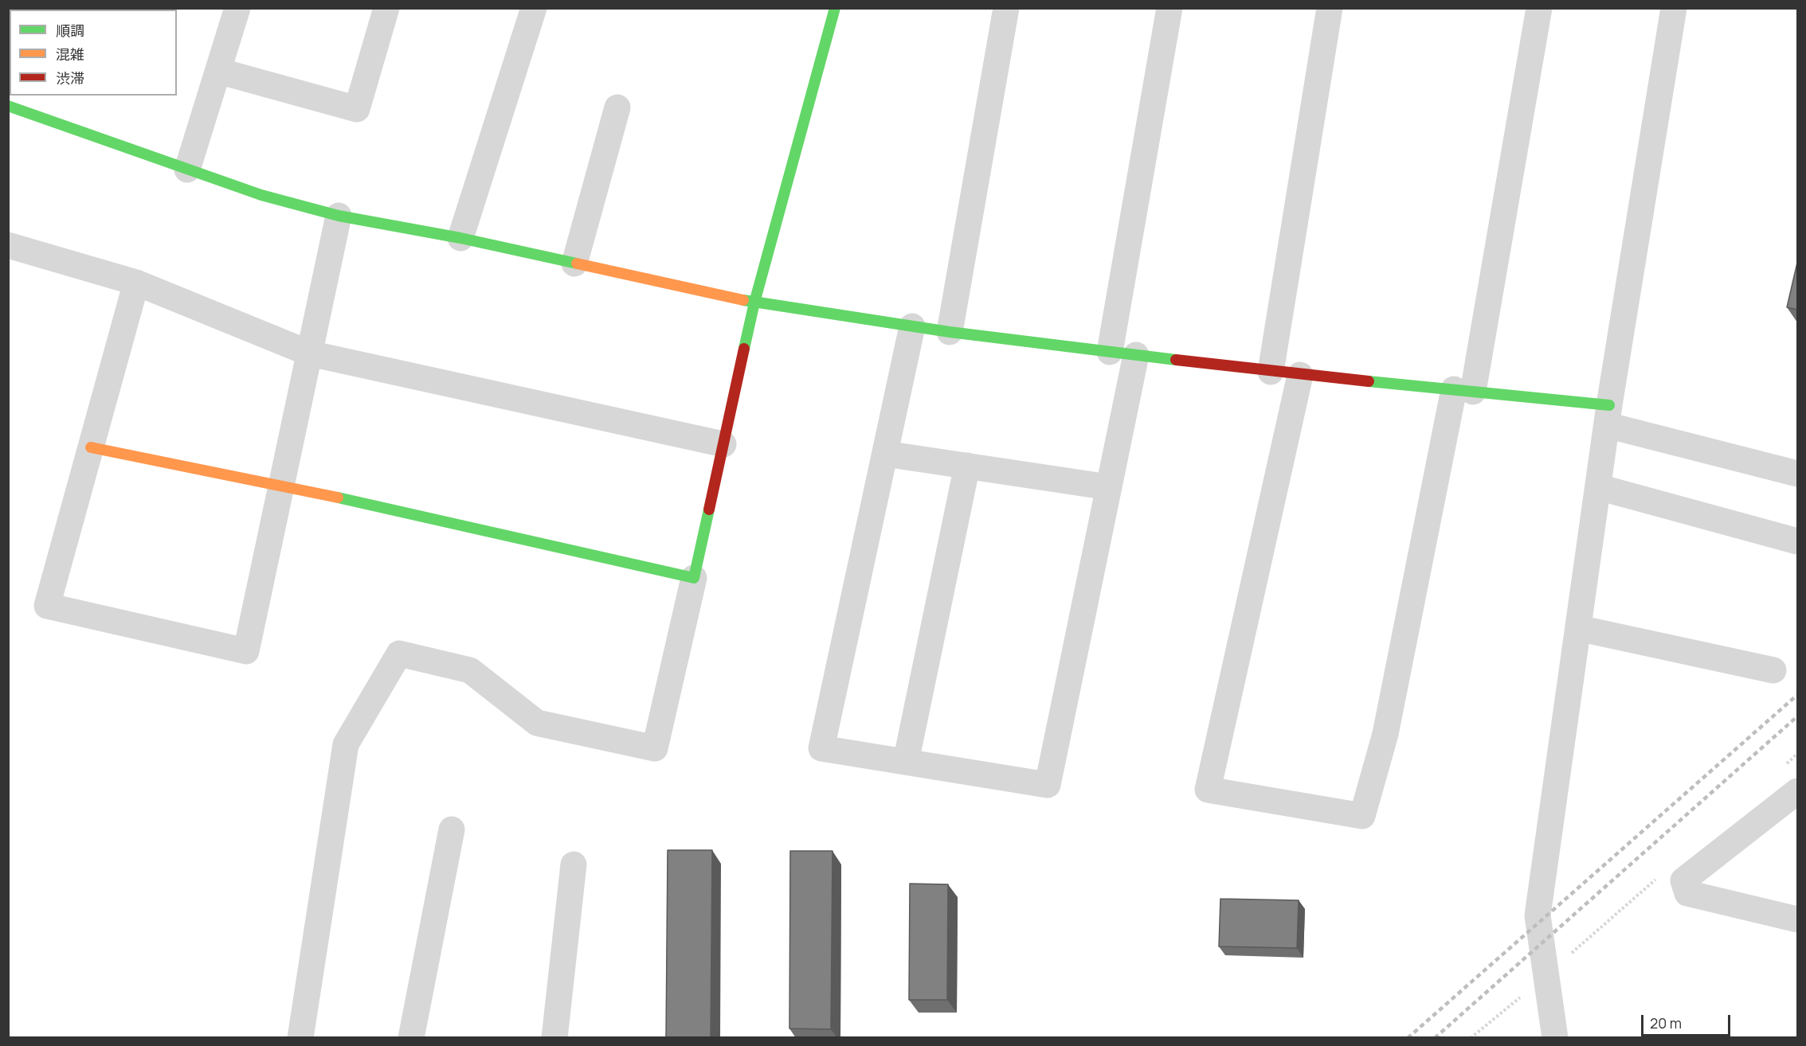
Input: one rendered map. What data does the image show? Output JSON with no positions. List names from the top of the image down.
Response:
{
  "legend": ["順調", "混雑", "渋滞"],
  "scale_bar": "20 m"
}
